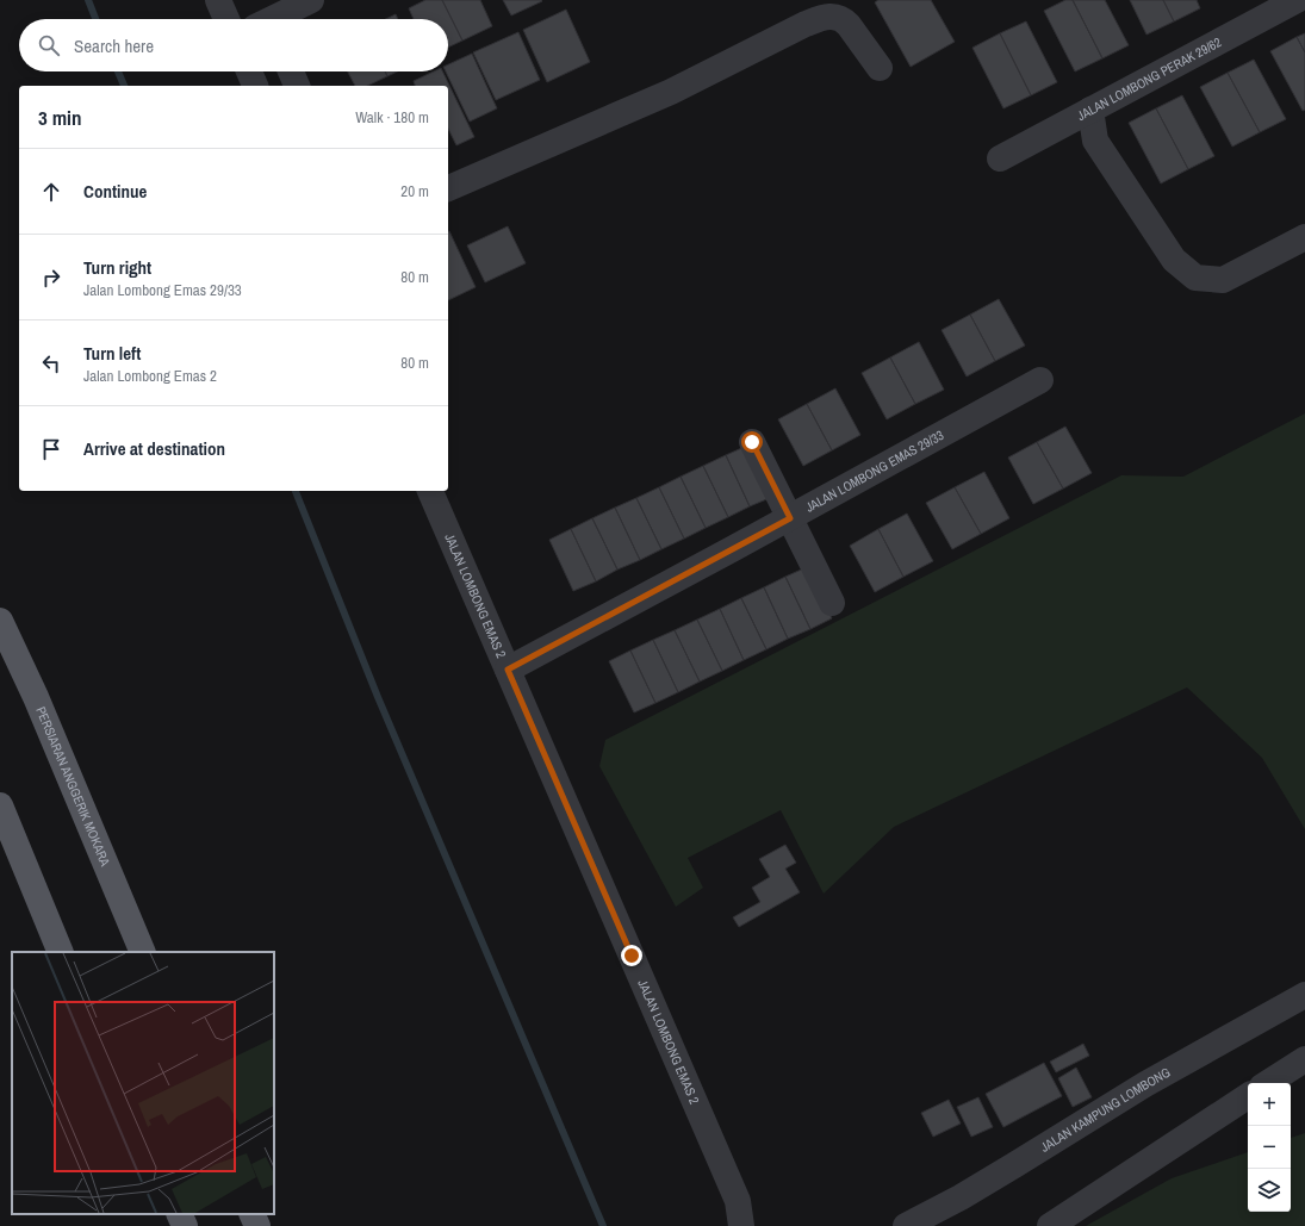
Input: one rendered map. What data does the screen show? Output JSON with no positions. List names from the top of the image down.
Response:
{
  "streets": {
    "main road": ["PERSIARAN ANGGERIK MOKARA"],
    "street": [
      "JALAN LOMBONG PERAK 29/62",
      "JALAN LOMBONG EMAS 29/33",
      "JALAN LOMBONG EMAS 2",
      "JALAN KAMPUNG LOMBONG"
    ]
  },
  "crossings": [
    ["JALAN LOMBONG EMAS 29/33", "JALAN LOMBONG EMAS 2"]
  ],
  "page": {
    "search": "Search here",
    "heading": ["3 min", "Walk · 180 m"],
    "list": [
      ["Continue", "20 m"],
      ["Turn right", "Jalan Lombong Emas 29/33", "80 m"],
      ["Turn left", "Jalan Lombong Emas 2", "80 m"],
      "Arrive at destination"
    ],
    "map_buttons": ["+", "−"]
  }
}
